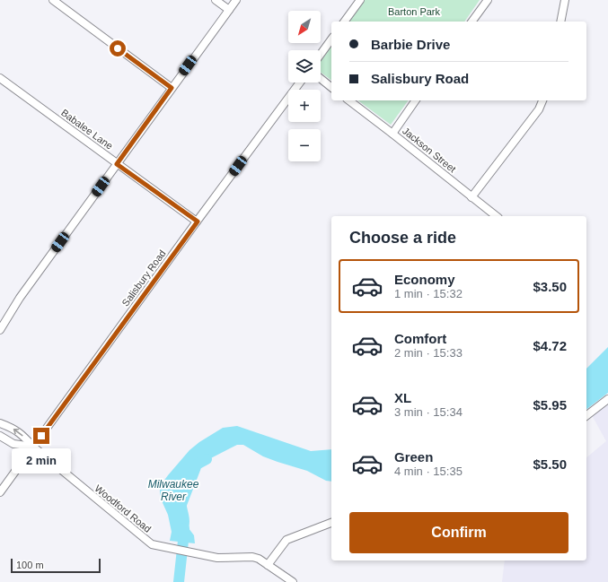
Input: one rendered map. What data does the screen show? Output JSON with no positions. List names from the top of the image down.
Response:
{
  "streets": {
    "street": [
      "Babalee Lane",
      "Jackson Street",
      "Salisbury Road",
      "Woodford Road"
    ]
  },
  "crossings": [
    ["Babalee Lane", "Salisbury Road"],
    ["Salisbury Road", "Woodford Road"]
  ],
  "water": ["Milwaukee River"],
  "parks": ["Barton Park"],
  "scale_bar": "100 m",
  "north": "bottom left",
  "page": {
    "map_buttons": ["+", "−"],
    "banner": ["Barbie Drive", "Salisbury Road"],
    "heading": "Choose a ride",
    "list": [
      {
        "name": "Economy",
        "note": "1 min · 15:32",
        "value": "$3.50"
      },
      {
        "name": "Comfort",
        "note": "2 min · 15:33",
        "value": "$4.72"
      },
      {
        "name": "XL",
        "note": "3 min · 15:34",
        "value": "$5.95"
      },
      {
        "name": "Green",
        "note": "4 min · 15:35",
        "value": "$5.50"
      }
    ],
    "bubble": "2 min",
    "buttons": "Confirm",
    "scale": "100 m"
  }
}
